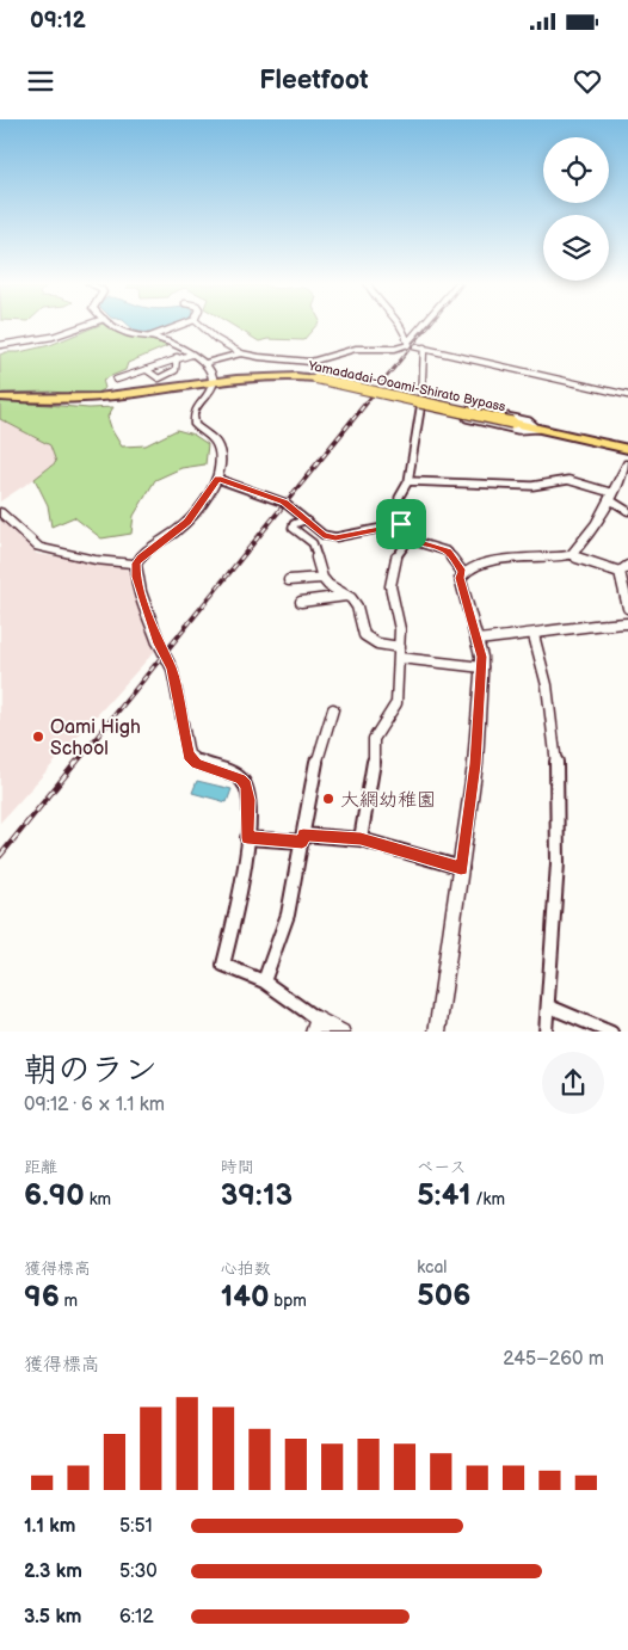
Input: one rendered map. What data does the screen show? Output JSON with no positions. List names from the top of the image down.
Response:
{
  "streets": {
    "main road": ["Yamadadai-Ooami-Shirato Bypass"]
  },
  "places": ["Oami High School", "大網幼稚園"],
  "page": {
    "status": "09:12",
    "header": "Fleetfoot",
    "heading": ["朝のラン", "09:12 · 6 × 1.1 km"],
    "stats": [
      ["距離", "6.90 km"],
      ["時間", "39:13"],
      ["ペース", "5:41 /km"],
      ["獲得標高", "96 m"],
      ["心拍数", "140 bpm"],
      ["kcal", "506"]
    ],
    "chart": ["獲得標高", "245–260 m"],
    "list": [
      {
        "name": "1.1 km",
        "note": "5:51"
      },
      {
        "name": "2.3 km",
        "note": "5:30"
      },
      {
        "name": "3.5 km",
        "note": "6:12"
      }
    ]
  }
}
